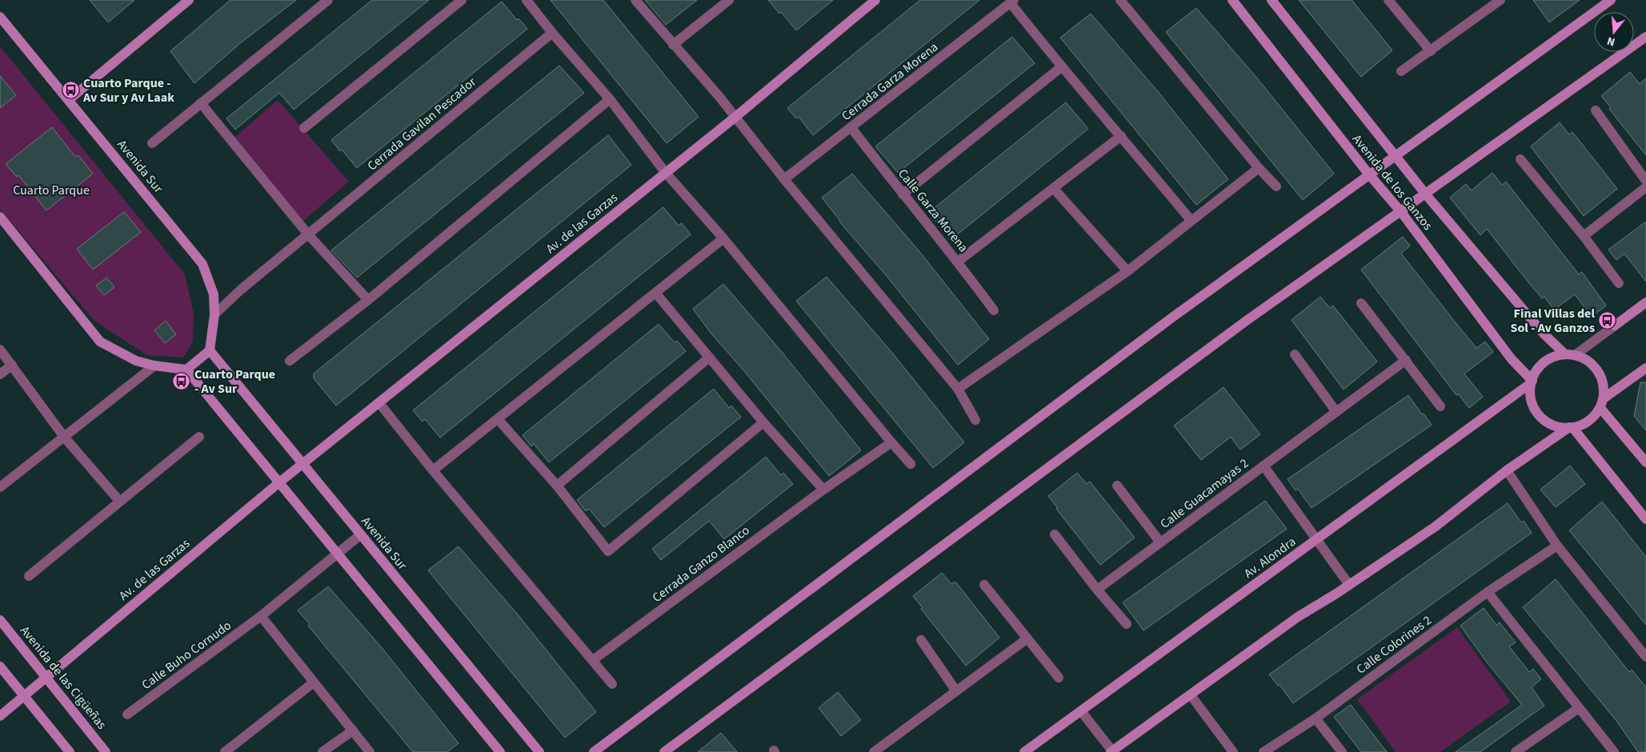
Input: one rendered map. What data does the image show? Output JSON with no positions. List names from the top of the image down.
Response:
{
  "streets": {
    "main road": [
      "Avenida Sur",
      "Avenida de los Ganzos",
      "Av. de las Garzas",
      "Av. Alondra",
      "Avenida de las Cigüeñas"
    ],
    "street": [
      "Cerrada Garza Morena",
      "Cerrada Gavilan Pescador",
      "Calle Garza Morena",
      "Calle Guacamayas 2",
      "Cerrada Ganzo Blanco",
      "Calle Colorines 2",
      "Calle Buho Cornudo"
    ]
  },
  "crossings": [
    ["Cerrada Garza Morena", "Calle Garza Morena"],
    ["Cerrada Gavilan Pescador", "Avenida Sur"],
    ["Avenida Sur", "Av. de las Garzas"],
    ["Avenida Sur", "Calle Buho Cornudo"],
    ["Avenida de los Ganzos", "Av. Alondra"],
    ["Av. de las Garzas", "Avenida de las Cigüeñas"],
    ["Calle Guacamayas 2", "Av. Alondra"]
  ],
  "parks": ["Cuarto Parque"],
  "places": {
    "bus stop": ["Cuarto Parque - Av Sur y Av Laak", "Final Villas del Sol - Av Ganzos", "Cuarto Parque - Av Sur"]
  },
  "north": "bottom"
}
